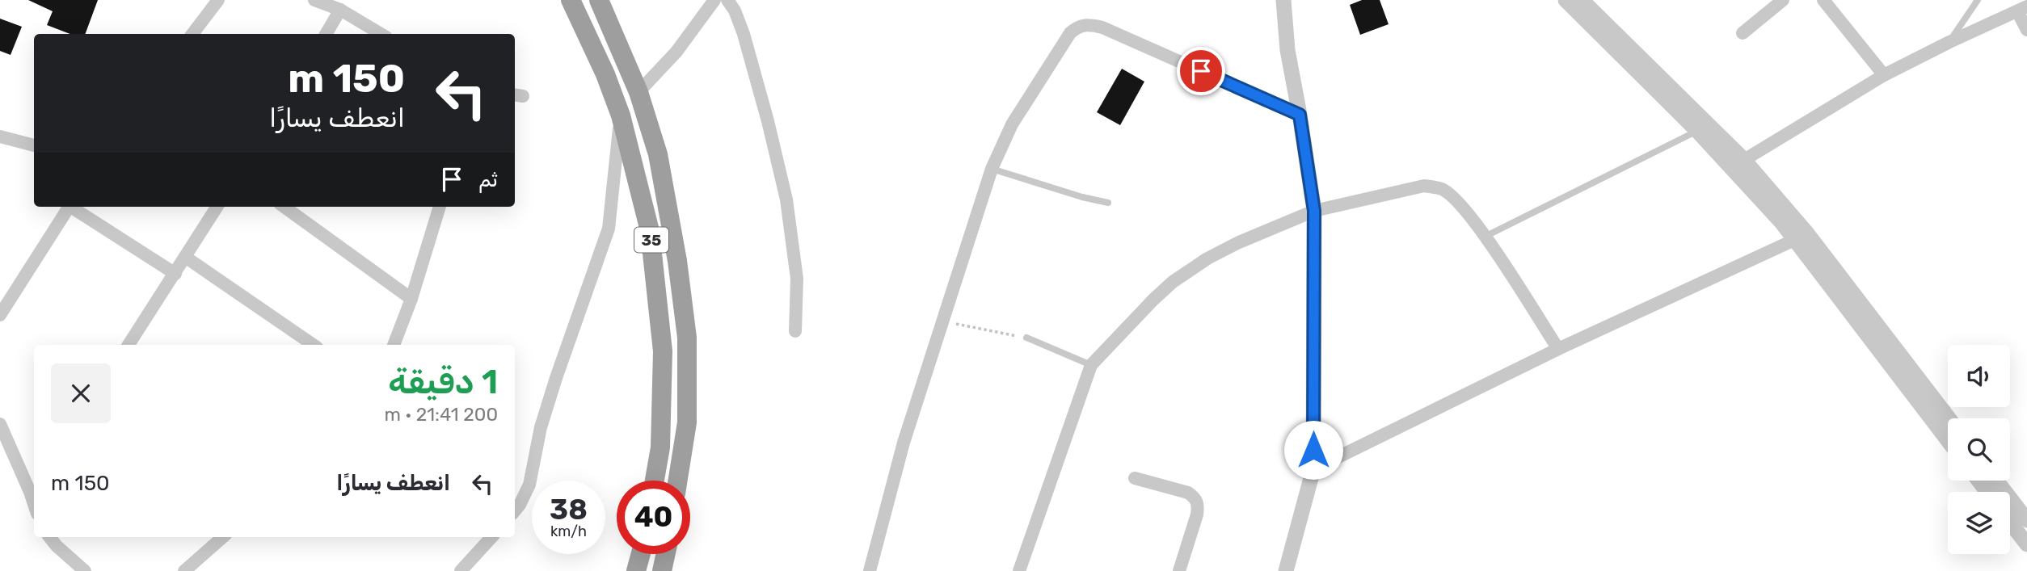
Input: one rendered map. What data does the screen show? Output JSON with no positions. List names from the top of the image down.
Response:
{
  "streets": {
    "highway": ["35"]
  },
  "page": {
    "turn": ["150 m", "انعطف يسارًا"],
    "then": "ثم",
    "heading": ["1 دقيقة", "200 m · 21:41"],
    "list": [
      {
        "name": "انعطف يسارًا",
        "value": "150 m"
      }
    ],
    "speed": "38 km/h",
    "limit": "40"
  }
}
